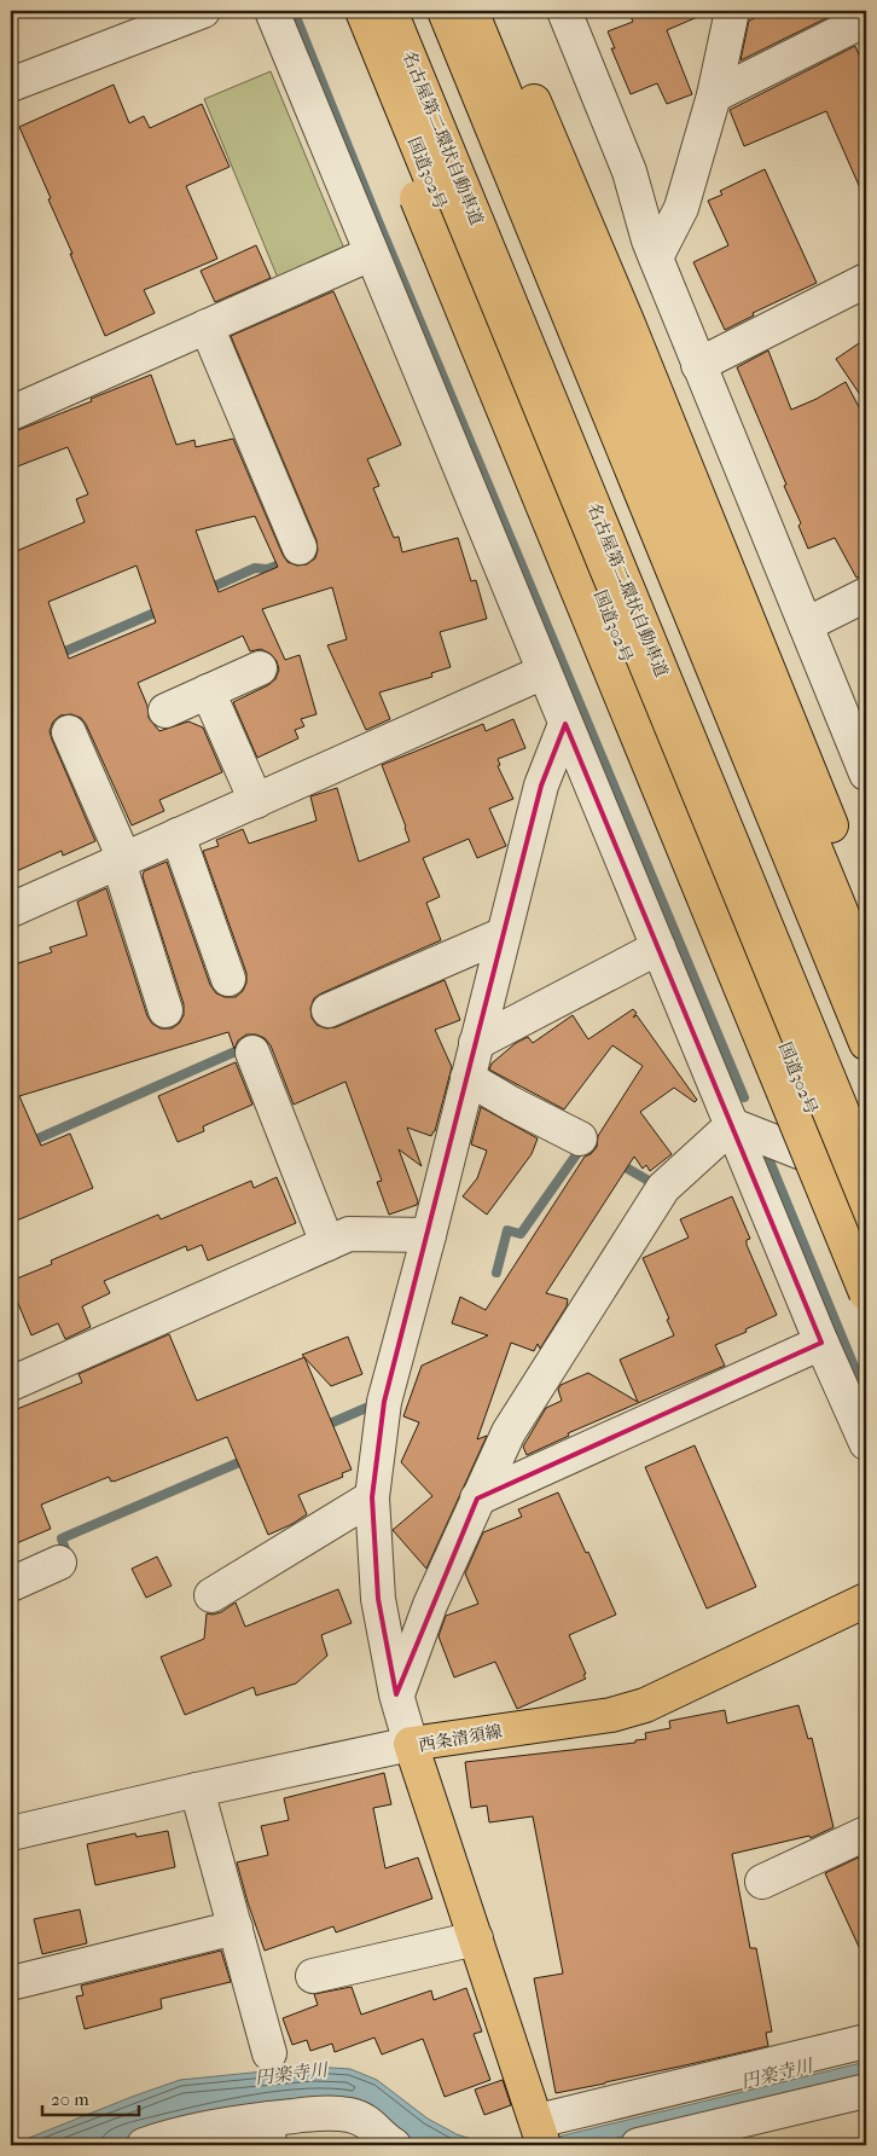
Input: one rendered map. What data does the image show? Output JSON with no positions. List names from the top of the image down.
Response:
{
  "streets": {
    "main road": ["名古屋第二環状自動車道", "国道302号", "西条清須線"]
  },
  "water": ["円楽寺川"],
  "scale_bar": "20 m"
}
